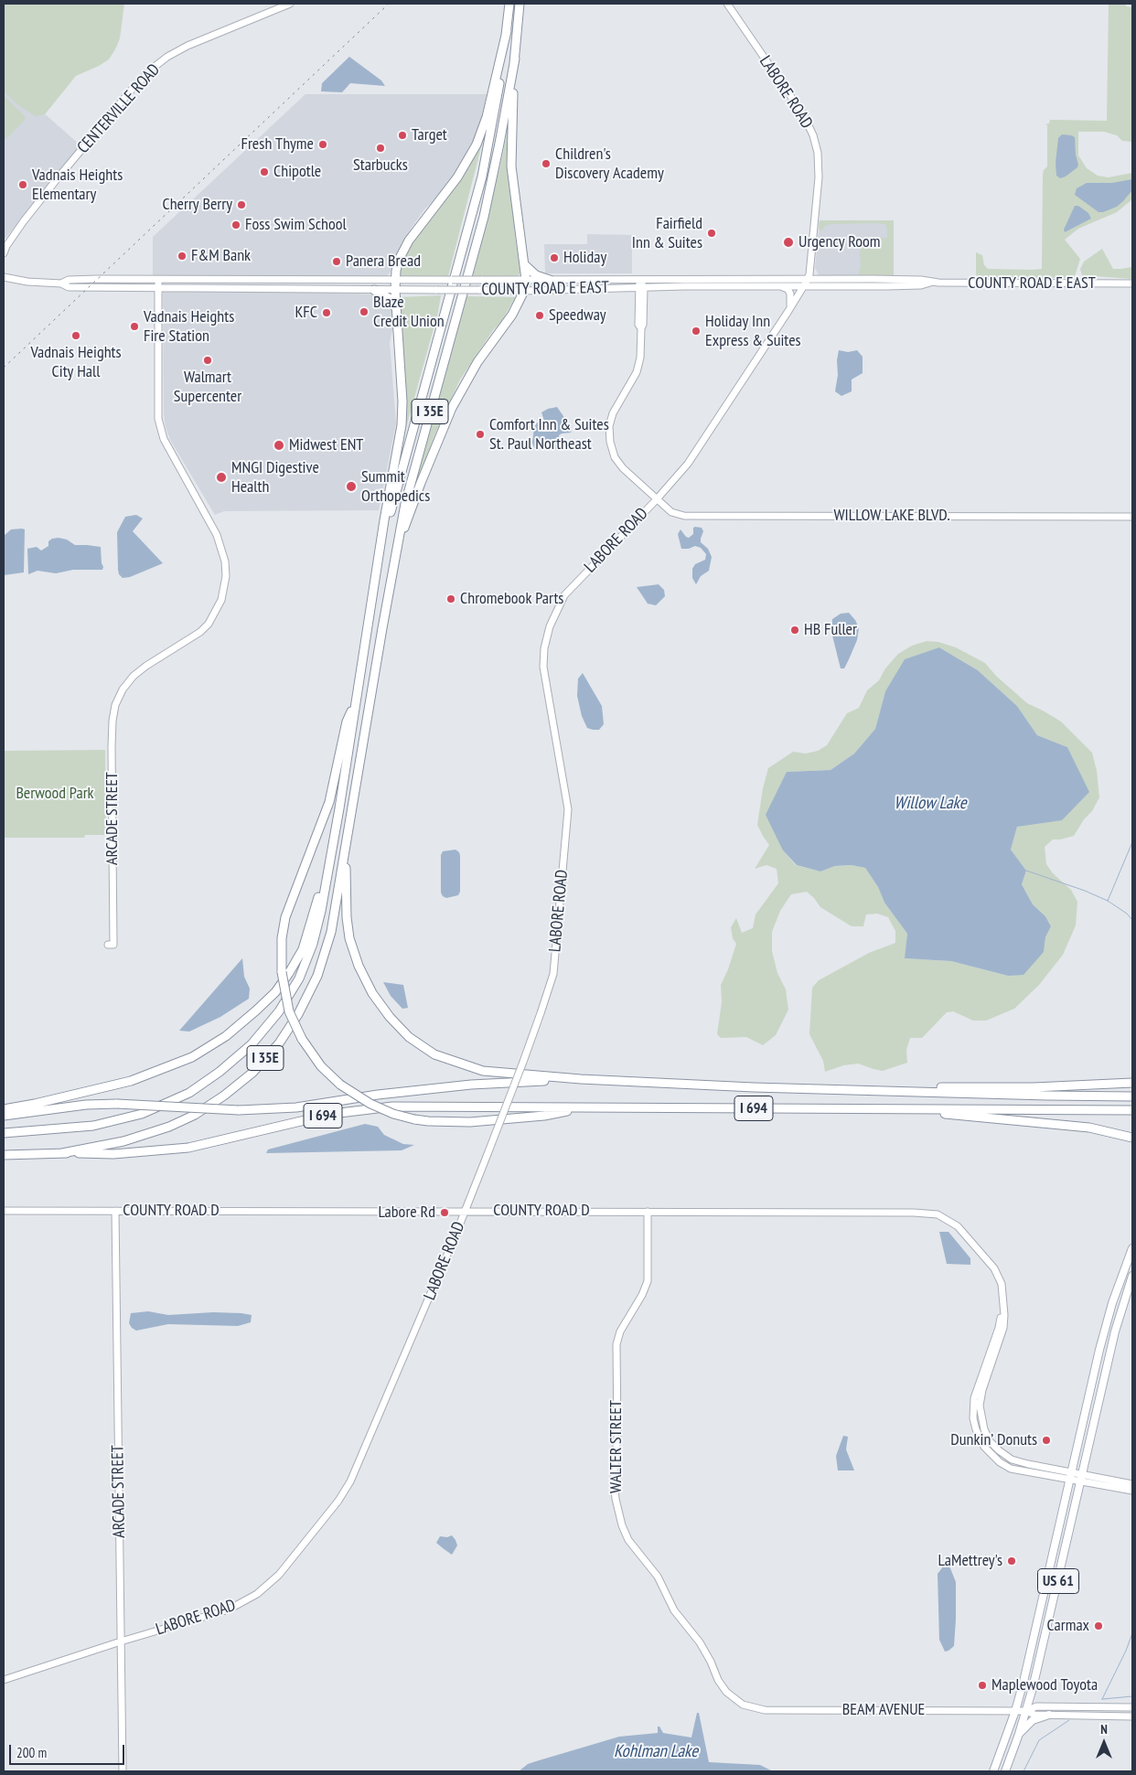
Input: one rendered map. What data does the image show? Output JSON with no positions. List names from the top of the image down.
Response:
{
  "streets": {
    "highway": ["I 35E", "I 694"],
    "main road": ["US 61"],
    "street": [
      "LABORE ROAD",
      "CENTERVILLE ROAD",
      "COUNTY ROAD E EAST",
      "WILLOW LAKE BLVD.",
      "ARCADE STREET",
      "COUNTY ROAD D",
      "WALTER STREET",
      "BEAM AVENUE"
    ]
  },
  "crossings": [
    ["LABORE ROAD", "COUNTY ROAD E EAST"],
    ["LABORE ROAD", "WILLOW LAKE BLVD."],
    ["LABORE ROAD", "ARCADE STREET"],
    ["LABORE ROAD", "COUNTY ROAD D"],
    ["COUNTY ROAD E EAST", "WILLOW LAKE BLVD."],
    ["COUNTY ROAD E EAST", "ARCADE STREET"],
    ["I 35E", "I 694"],
    ["ARCADE STREET", "COUNTY ROAD D"],
    ["COUNTY ROAD D", "WALTER STREET"],
    ["WALTER STREET", "BEAM AVENUE"],
    ["US 61", "BEAM AVENUE"]
  ],
  "water": ["Willow Lake", "Kohlman Lake"],
  "parks": ["Berwood Park"],
  "places": [
    "Target",
    "Fresh Thyme",
    "Starbucks",
    "Children's Discovery Academy",
    "Chipotle",
    "Vadnais Heights Elementary",
    "Cherry Berry",
    "Foss Swim School",
    "Fairfield Inn & Suites",
    "Urgency Room",
    "F&M Bank",
    "Holiday",
    "Panera Bread",
    "Blaze Credit Union",
    "KFC",
    "Speedway",
    "Vadnais Heights Fire Station",
    "Holiday Inn Express & Suites",
    "Vadnais Heights City Hall",
    "Walmart Supercenter",
    "Comfort Inn & Suites St. Paul Northeast",
    "Midwest ENT",
    "MNGI Digestive Health",
    "Summit Orthopedics",
    "Chromebook Parts",
    "HB Fuller",
    "Labore Rd",
    "Dunkin’ Donuts",
    "LaMettrey's",
    "Carmax",
    "Maplewood Toyota"
  ],
  "scale_bar": "200 m",
  "north": "top"
}
